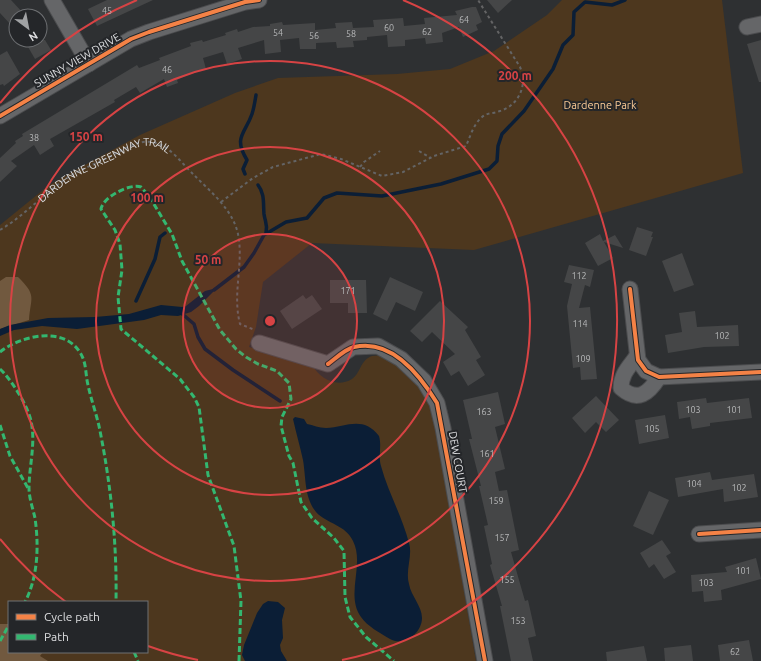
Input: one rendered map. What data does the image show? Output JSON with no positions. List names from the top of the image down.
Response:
{
  "streets": {
    "street": ["SUNNY VIEW DRIVE", "DEW COURT"],
    "path": ["DARDENNE GREENWAY TRAIL"]
  },
  "crossings": [
    ["DARDENNE GREENWAY TRAIL", "DEW COURT"]
  ],
  "parks": ["Dardenne Park"],
  "house_numbers": [
    "45",
    "64",
    "60",
    "62",
    "54",
    "58",
    "56",
    "46",
    "38",
    "112",
    "171",
    "114",
    "102",
    "109",
    "103",
    "101",
    "163",
    "105",
    "161",
    "104",
    "102",
    "159",
    "157",
    "101",
    "155",
    "103",
    "153",
    "62"
  ],
  "legend": ["Cycle path", "Path"],
  "north": "bottom right",
  "rings": [
    "200 m",
    "150 m",
    "100 m",
    "50 m"
  ]
}
